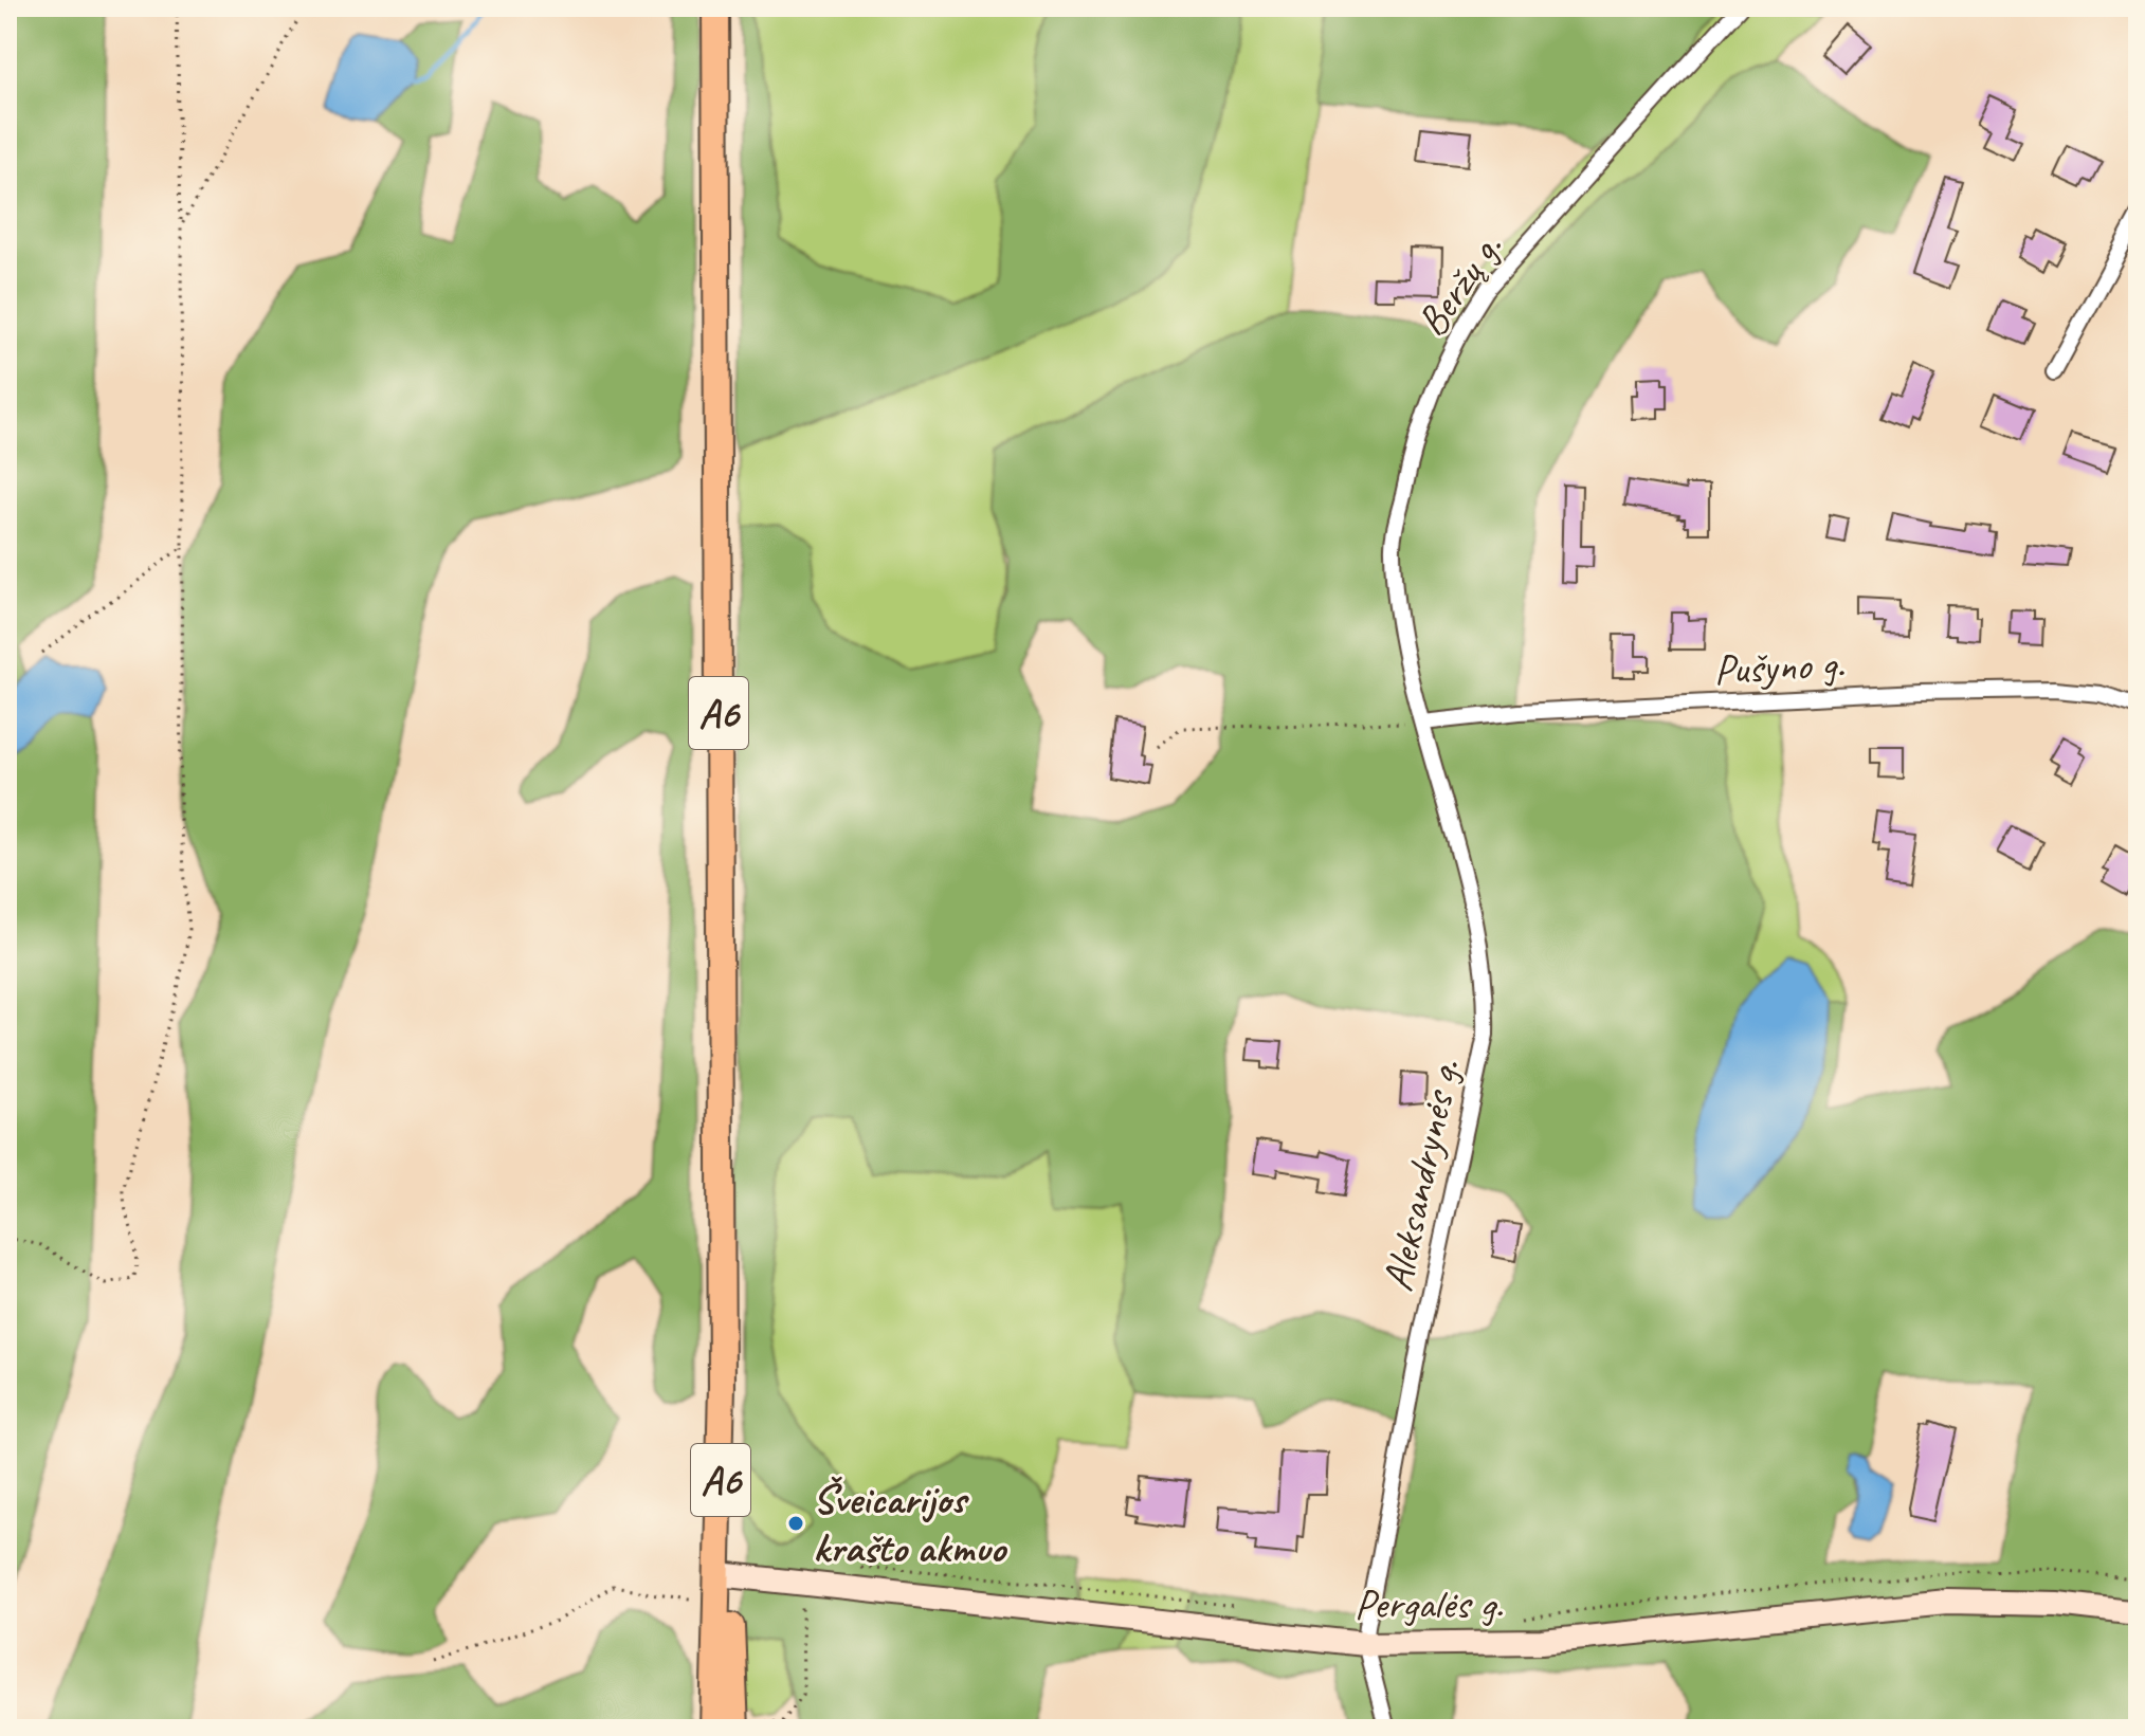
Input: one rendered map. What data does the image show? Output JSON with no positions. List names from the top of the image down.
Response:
{
  "streets": {
    "highway": ["A6"],
    "main road": ["Pergalės g."],
    "street": ["Beržų g.", "Pušyno g.", "Aleksandrynės g."]
  },
  "crossings": [
    ["Beržų g.", "Pušyno g."],
    ["Beržų g.", "Aleksandrynės g."],
    ["Pušyno g.", "Aleksandrynės g."],
    ["A6", "Pergalės g."],
    ["Aleksandrynės g.", "Pergalės g."]
  ],
  "places": ["Šveicarijos krašto akmuo"]
}
